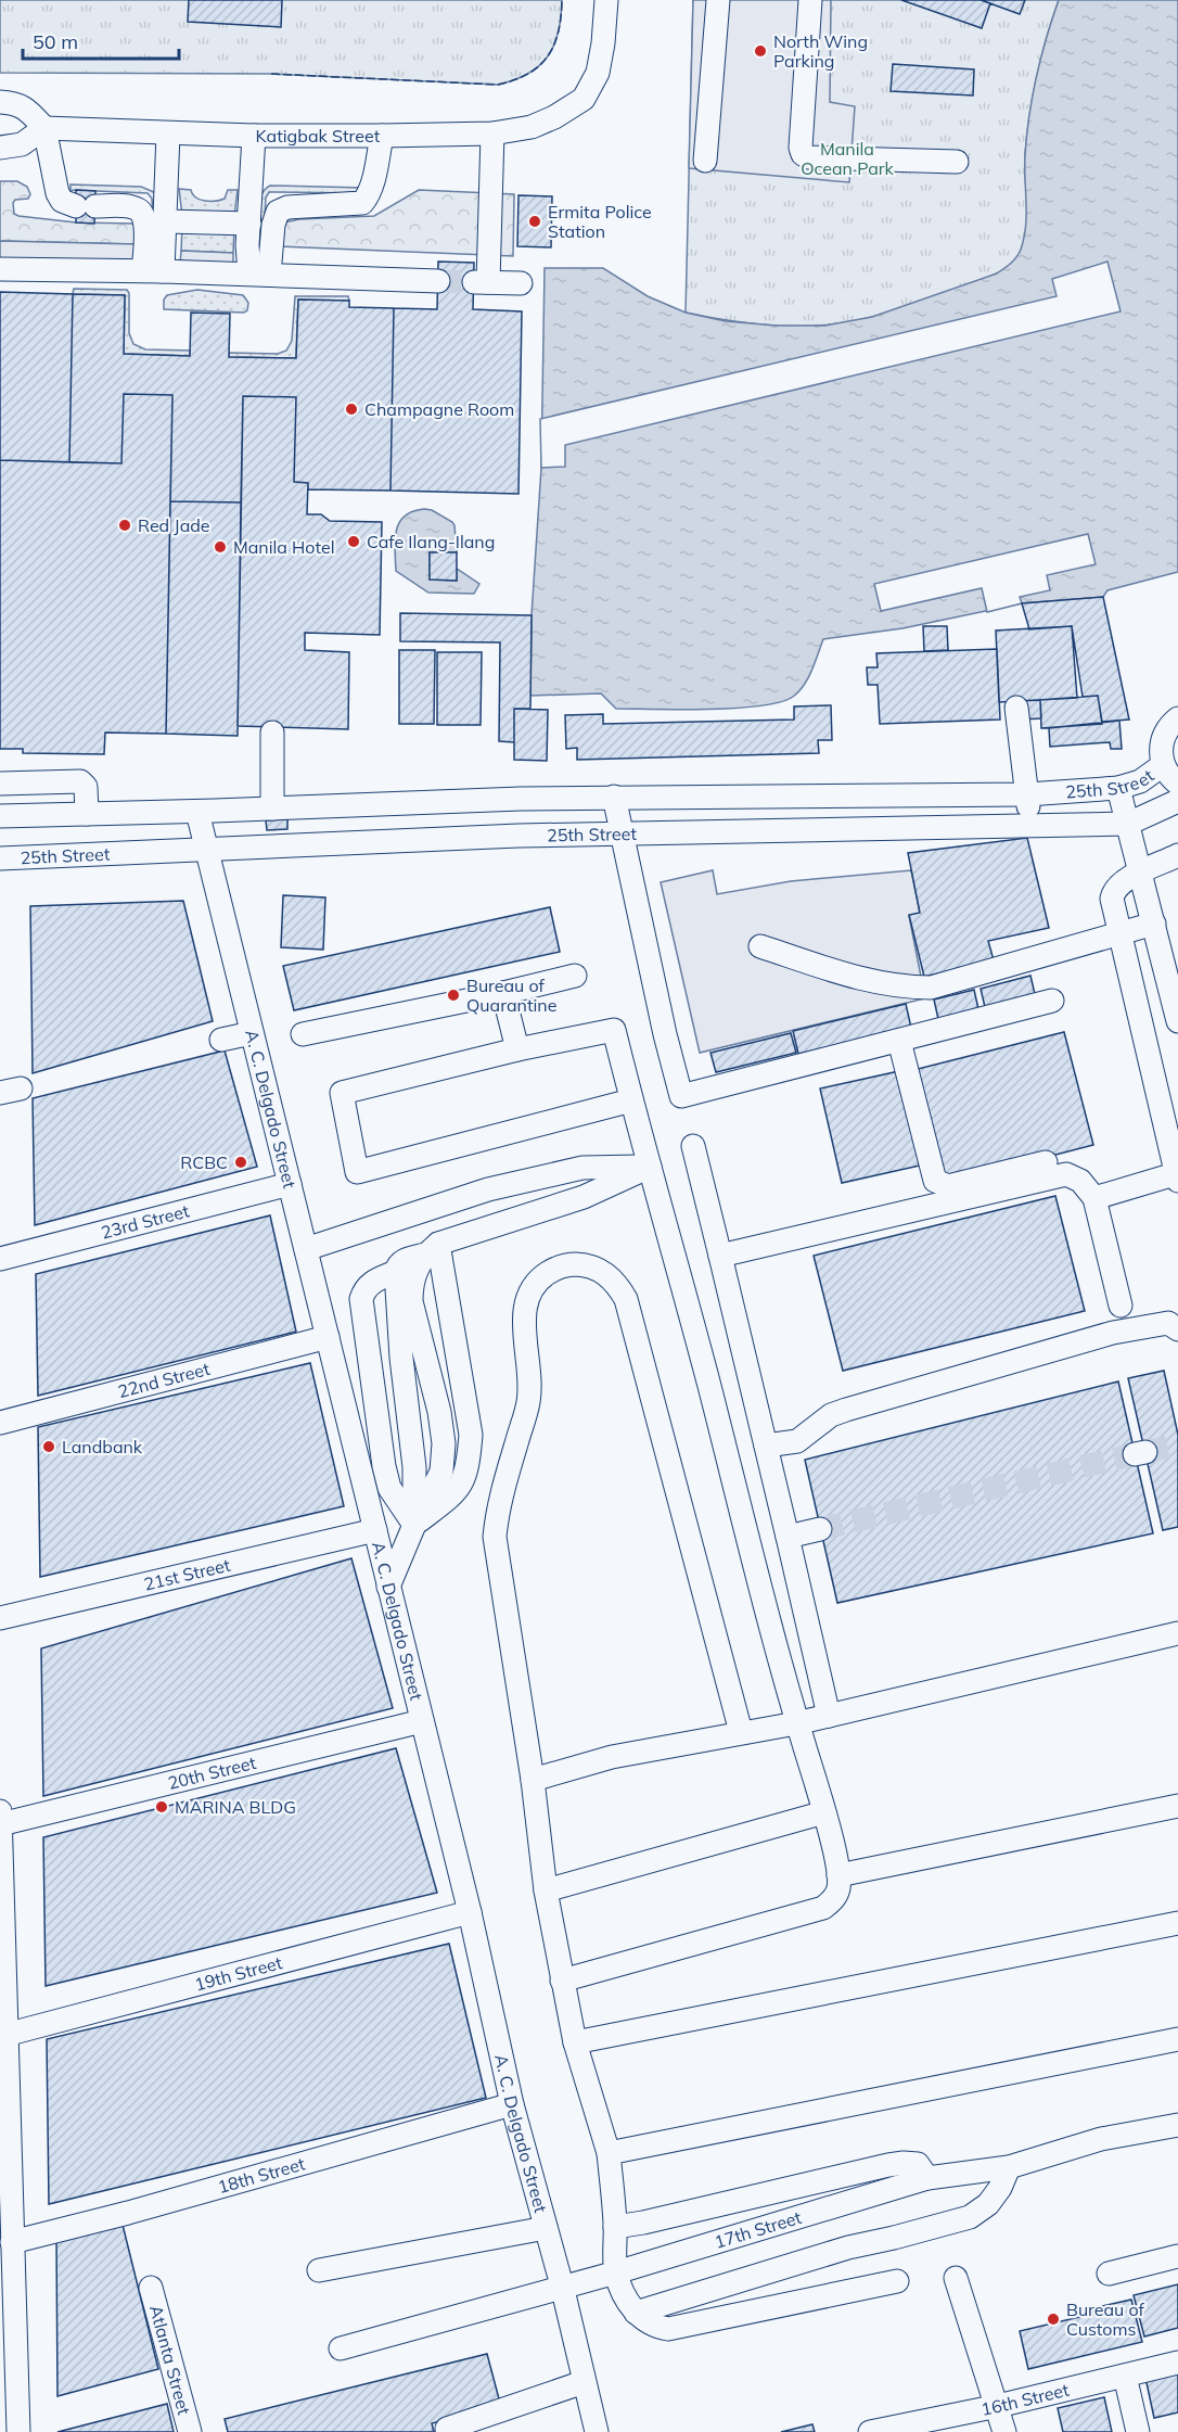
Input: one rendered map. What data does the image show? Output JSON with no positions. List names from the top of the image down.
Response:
{
  "streets": {
    "street": [
      "Katigbak Street",
      "25th Street",
      "A. C. Delgado Street",
      "23rd Street",
      "22nd Street",
      "21st Street",
      "20th Street",
      "19th Street",
      "18th Street",
      "17th Street",
      "Atlanta Street",
      "16th Street"
    ]
  },
  "crossings": [
    ["25th Street", "A. C. Delgado Street"],
    ["A. C. Delgado Street", "23rd Street"],
    ["A. C. Delgado Street", "22nd Street"],
    ["A. C. Delgado Street", "21st Street"],
    ["A. C. Delgado Street", "20th Street"],
    ["A. C. Delgado Street", "19th Street"],
    ["A. C. Delgado Street", "18th Street"],
    ["A. C. Delgado Street", "17th Street"]
  ],
  "parks": ["Manila Ocean Park"],
  "places": [
    "North Wing Parking",
    "Ermita Police Station",
    "Champagne Room",
    "Red Jade",
    "Cafe Ilang-Ilang",
    "Manila Hotel",
    "Bureau of Quarantine",
    "RCBC",
    "Landbank",
    "MARINA BLDG",
    "Bureau of Customs"
  ],
  "scale_bar": "50 m"
}
